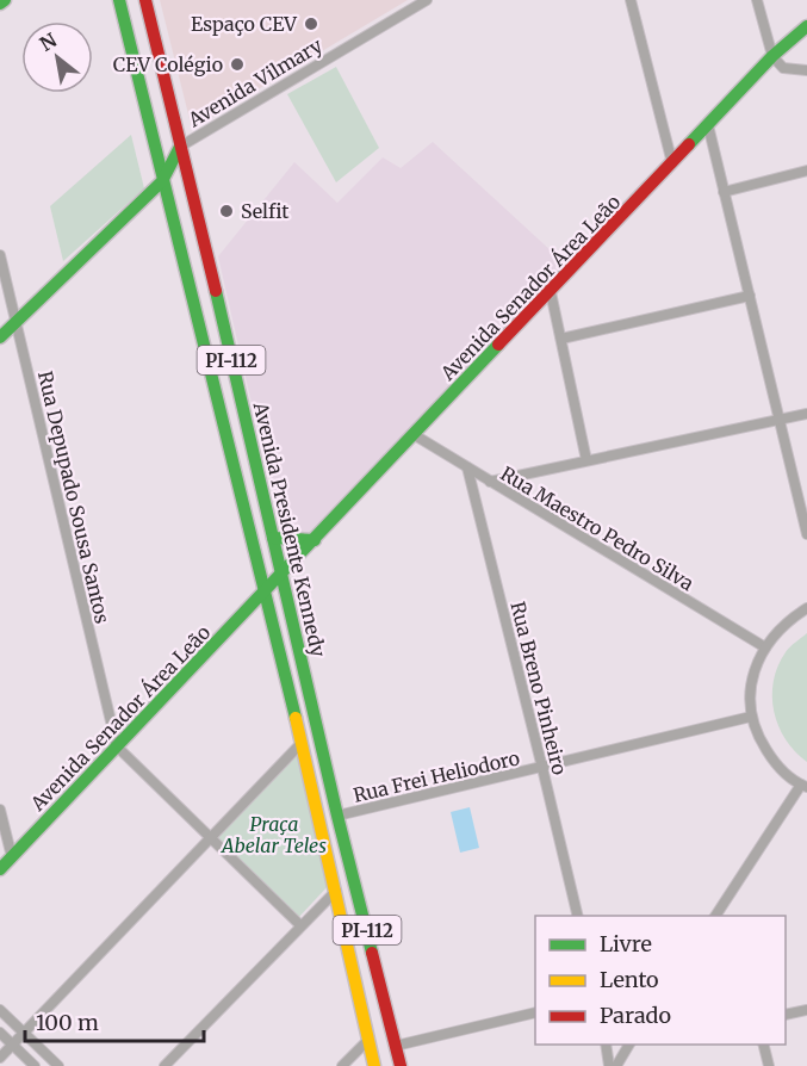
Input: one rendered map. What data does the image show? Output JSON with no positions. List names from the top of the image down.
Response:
{
  "streets": {
    "main road": [
      "Avenida Vilmary",
      "Avenida Senador Área Leão",
      "PI-112",
      "Avenida Presidente Kennedy"
    ],
    "street": [
      "Rua Depupado Sousa Santos",
      "Rua Maestro Pedro Silva",
      "Rua Breno Pinheiro",
      "Rua Frei Heliodoro"
    ]
  },
  "crossings": [
    ["Avenida Vilmary", "Rua Depupado Sousa Santos"],
    ["Avenida Vilmary", "Avenida Presidente Kennedy"],
    ["Avenida Senador Área Leão", "Rua Depupado Sousa Santos"],
    ["Avenida Senador Área Leão", "Rua Maestro Pedro Silva"],
    ["Avenida Senador Área Leão", "Avenida Presidente Kennedy"],
    ["Rua Maestro Pedro Silva", "Rua Breno Pinheiro"],
    ["Avenida Presidente Kennedy", "Rua Frei Heliodoro"],
    ["Rua Breno Pinheiro", "Rua Frei Heliodoro"]
  ],
  "parks": ["Praça Abelar Teles"],
  "places": ["Espaço CEV", "CEV Colégio", "Selfit"],
  "legend": ["Livre", "Lento", "Parado"],
  "scale_bar": "100 m",
  "north": "top left"
}
